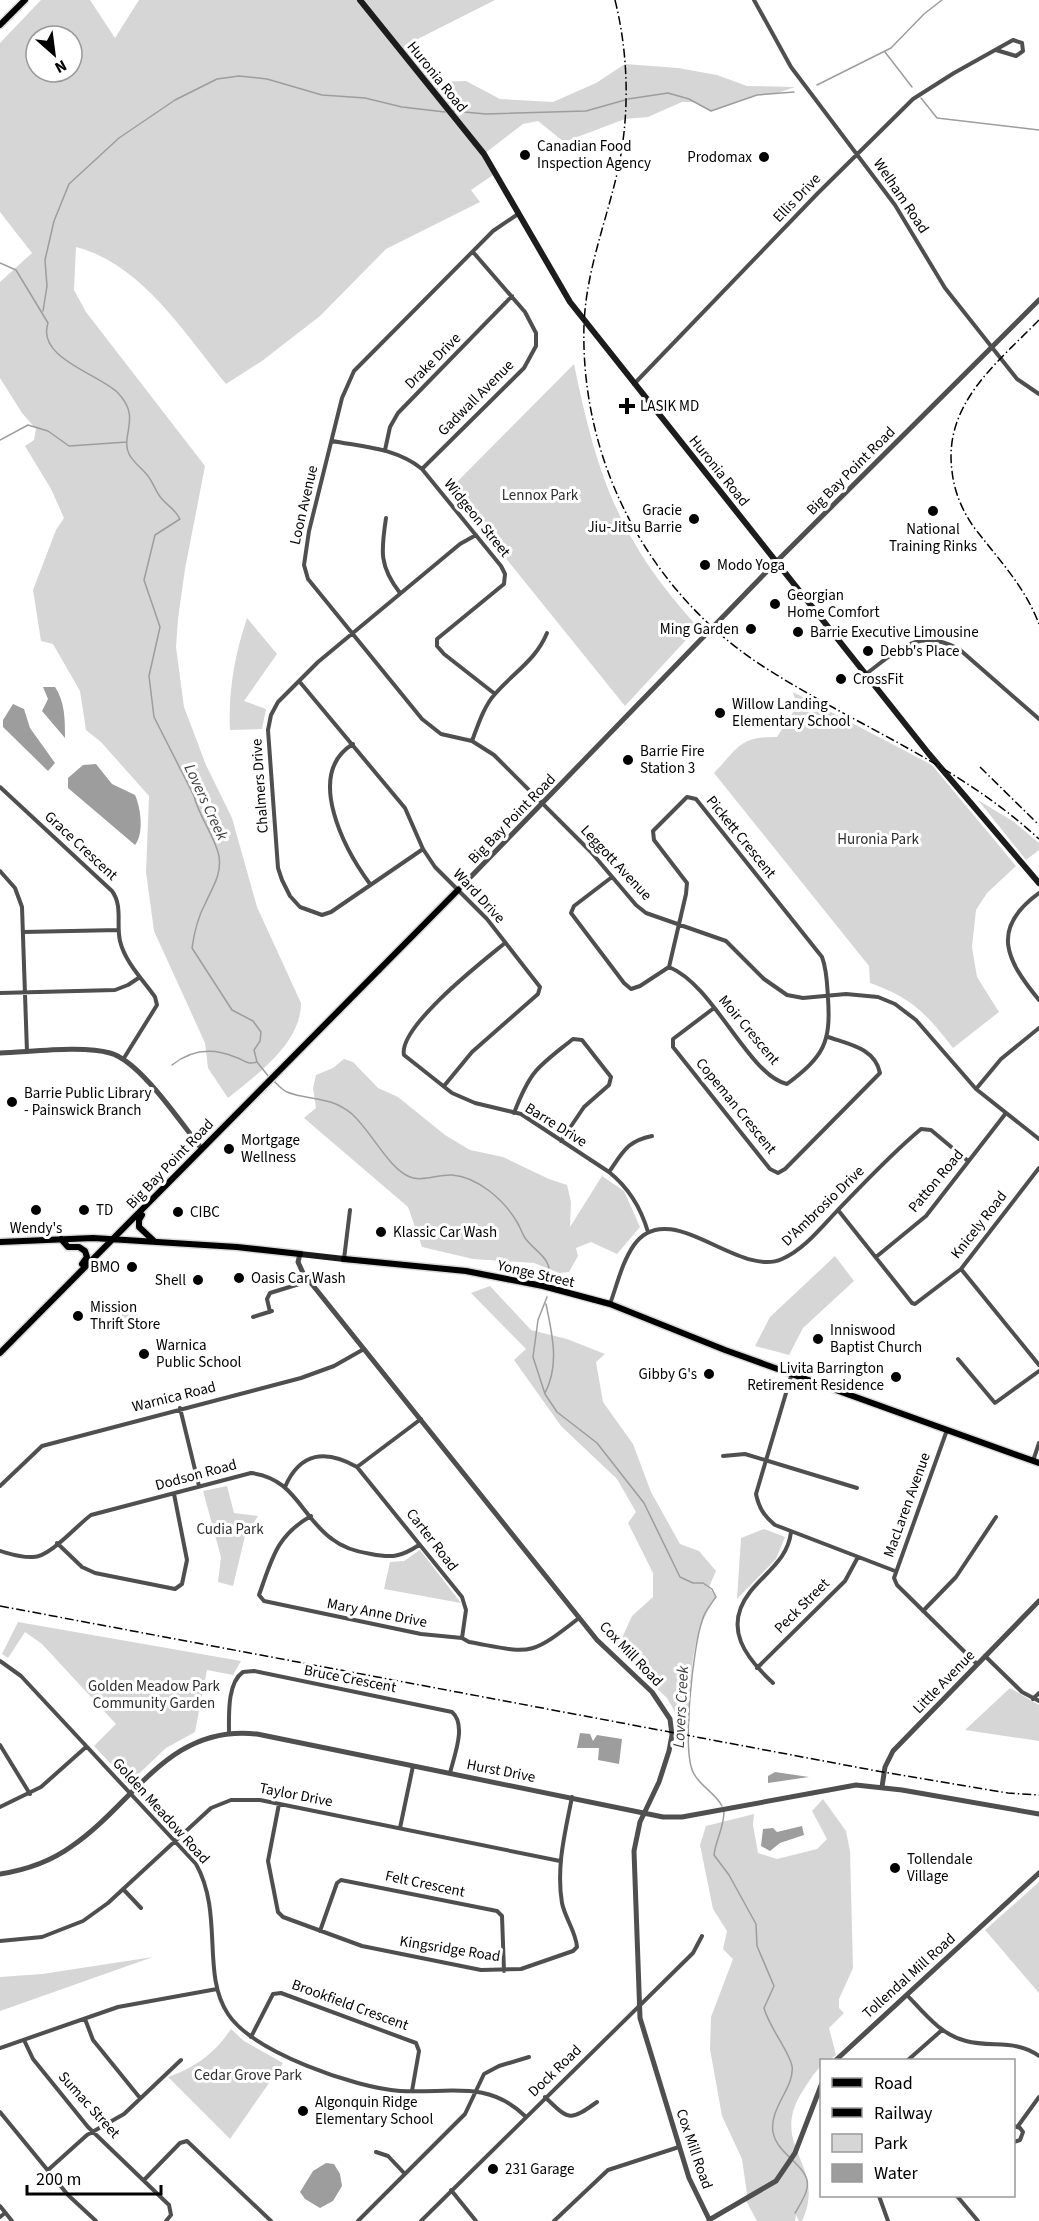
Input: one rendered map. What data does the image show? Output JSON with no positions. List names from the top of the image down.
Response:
{
  "streets": {
    "main road": ["Huronia Road", "Big Bay Point Road", "Yonge Street"],
    "street": [
      "Welham Road",
      "Ellis Drive",
      "Drake Drive",
      "Gadwall Avenue",
      "Loon Avenue",
      "Widgeon Street",
      "Chalmers Drive",
      "Pickett Crescent",
      "Grace Crescent",
      "Leggott Avenue",
      "Ward Drive",
      "Moir Crescent",
      "Copeman Crescent",
      "Barre Drive",
      "Patton Road",
      "D'Ambrosio Drive",
      "Knicely Road",
      "Warnica Road",
      "Dodson Road",
      "MacLaren Avenue",
      "Carter Road",
      "Peck Street",
      "Mary Anne Drive",
      "Cox Mill Road",
      "Bruce Crescent",
      "Little Avenue",
      "Hurst Drive",
      "Taylor Drive",
      "Golden Meadow Road",
      "Felt Crescent",
      "Kingsridge Road",
      "Tollendal Mill Road",
      "Brookfield Crescent",
      "Dock Road",
      "Sumac Street"
    ]
  },
  "crossings": [
    ["Huronia Road", "Ellis Drive"],
    ["Huronia Road", "Big Bay Point Road"],
    ["Huronia Road", "Loon Avenue"],
    ["Welham Road", "Ellis Drive"],
    ["Welham Road", "Big Bay Point Road"],
    ["Drake Drive", "Gadwall Avenue"],
    ["Drake Drive", "Widgeon Street"],
    ["Gadwall Avenue", "Loon Avenue"],
    ["Gadwall Avenue", "Widgeon Street"],
    ["Big Bay Point Road", "Loon Avenue"],
    ["Big Bay Point Road", "Leggott Avenue"],
    ["Big Bay Point Road", "Ward Drive"],
    ["Big Bay Point Road", "Yonge Street"],
    ["Loon Avenue", "Widgeon Street"],
    ["Loon Avenue", "Chalmers Drive"],
    ["Loon Avenue", "Leggott Avenue"],
    ["Widgeon Street", "Chalmers Drive"],
    ["Chalmers Drive", "Ward Drive"],
    ["Pickett Crescent", "Leggott Avenue"],
    ["Leggott Avenue", "Patton Road"],
    ["Ward Drive", "Barre Drive"],
    ["Moir Crescent", "Copeman Crescent"],
    ["Barre Drive", "D'Ambrosio Drive"],
    ["Patton Road", "D'Ambrosio Drive"],
    ["Patton Road", "Knicely Road"],
    ["D'Ambrosio Drive", "Knicely Road"],
    ["Yonge Street", "MacLaren Avenue"],
    ["Yonge Street", "Cox Mill Road"],
    ["Warnica Road", "Cox Mill Road"],
    ["Dodson Road", "Carter Road"],
    ["Dodson Road", "Mary Anne Drive"],
    ["MacLaren Avenue", "Little Avenue"],
    ["Carter Road", "Mary Anne Drive"],
    ["Mary Anne Drive", "Cox Mill Road"],
    ["Cox Mill Road", "Hurst Drive"],
    ["Cox Mill Road", "Dock Road"],
    ["Bruce Crescent", "Hurst Drive"],
    ["Little Avenue", "Hurst Drive"],
    ["Hurst Drive", "Golden Meadow Road"],
    ["Hurst Drive", "Kingsridge Road"],
    ["Taylor Drive", "Golden Meadow Road"],
    ["Taylor Drive", "Kingsridge Road"],
    ["Golden Meadow Road", "Brookfield Crescent"],
    ["Golden Meadow Road", "Dock Road"],
    ["Felt Crescent", "Kingsridge Road"]
  ],
  "water": ["Lovers Creek"],
  "parks": [
    "Lennox Park",
    "Huronia Park",
    "Cudia Park",
    "Golden Meadow Park Community Garden",
    "Cedar Grove Park"
  ],
  "places": {
    "other": [
      "Canadian Food Inspection Agency",
      "Prodomax",
      "National Training Rinks",
      "Gracie Jiu-Jitsu Barrie",
      "Modo Yoga",
      "Georgian Home Comfort",
      "Ming Garden",
      "Barrie Executive Limousine",
      "Debb's Place",
      "CrossFit",
      "Willow Landing Elementary School",
      "Barrie Fire Station 3",
      "Barrie Public Library - Painswick Branch",
      "Mortgage Wellness",
      "Wendy's",
      "TD",
      "CIBC",
      "Klassic Car Wash",
      "BMO",
      "Oasis Car Wash",
      "Shell",
      "Mission Thrift Store",
      "Inniswood Baptist Church",
      "Warnica Public School",
      "Gibby G's",
      "Livita Barrington Retirement Residence",
      "Tollendale Village",
      "Algonquin Ridge Elementary School",
      "231 Garage"
    ],
    "health": ["LASIK MD"]
  },
  "legend": [
    "Road",
    "Railway",
    "Park",
    "Water"
  ],
  "scale_bar": "200 m",
  "north": "bottom right"
}
